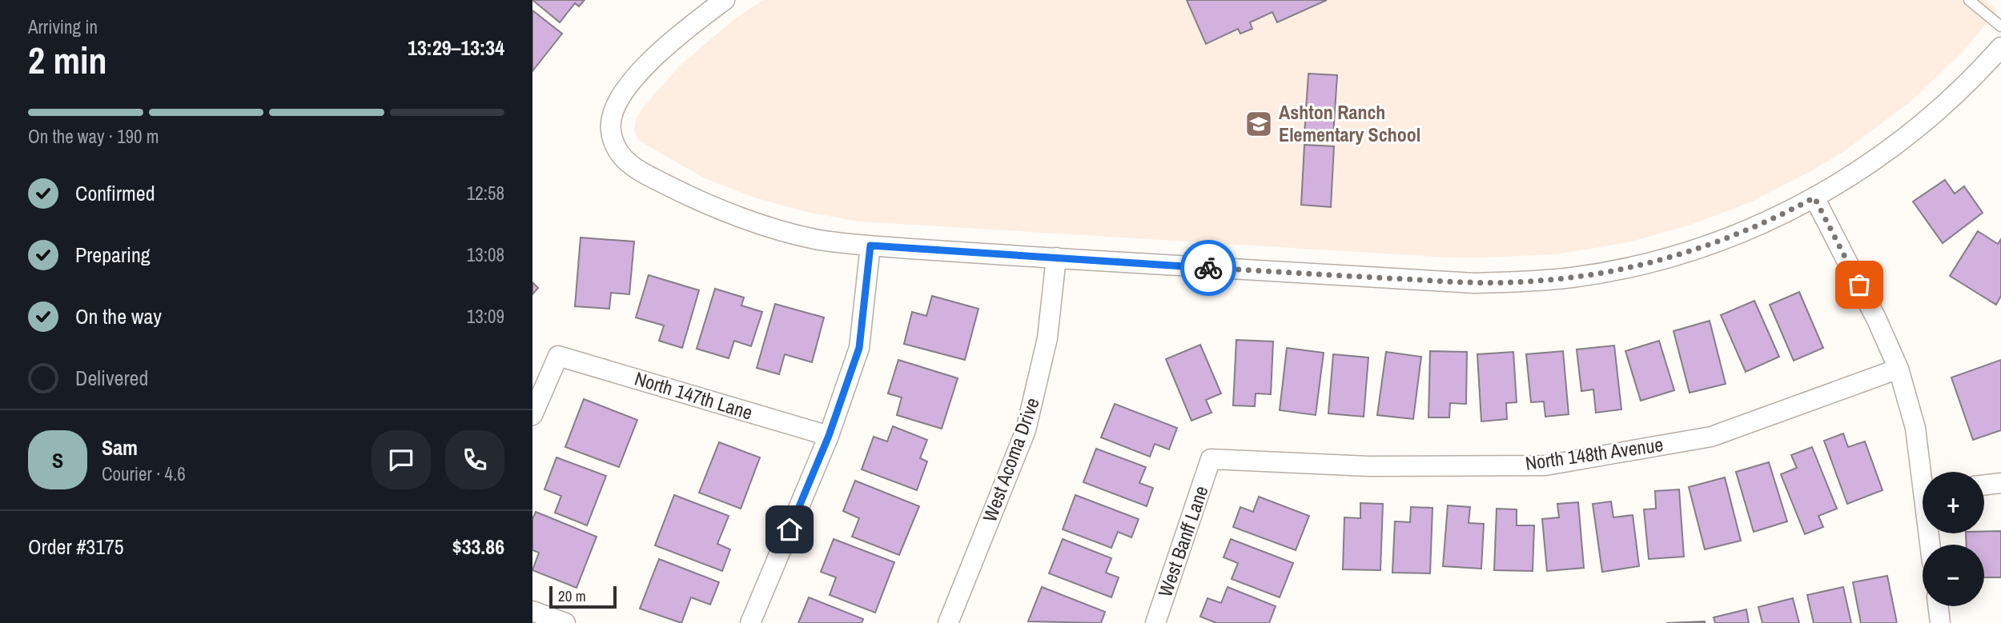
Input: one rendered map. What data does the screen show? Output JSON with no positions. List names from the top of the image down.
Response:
{
  "streets": {
    "street": [
      "North 147th Lane",
      "North 148th Avenue",
      "West Acoma Drive",
      "West Banff Lane"
    ]
  },
  "crossings": [
    ["North 148th Avenue", "West Banff Lane"]
  ],
  "places": {
    "school or university": ["Ashton Ranch Elementary School"]
  },
  "scale_bar": "20 m",
  "page": {
    "heading": ["2 min", "Arriving in", "13:29–13:34"],
    "panel": [
      "Sam",
      "Courier · 4.6",
      "Order #3175",
      "$33.86"
    ],
    "bar": "On the way · 190 m",
    "list": [
      ["Confirmed", "12:58"],
      ["Preparing", "13:08"],
      ["On the way", "13:09"],
      "Delivered"
    ],
    "round": "S",
    "map_buttons": ["+", "−"],
    "scale": "20 m"
  }
}
